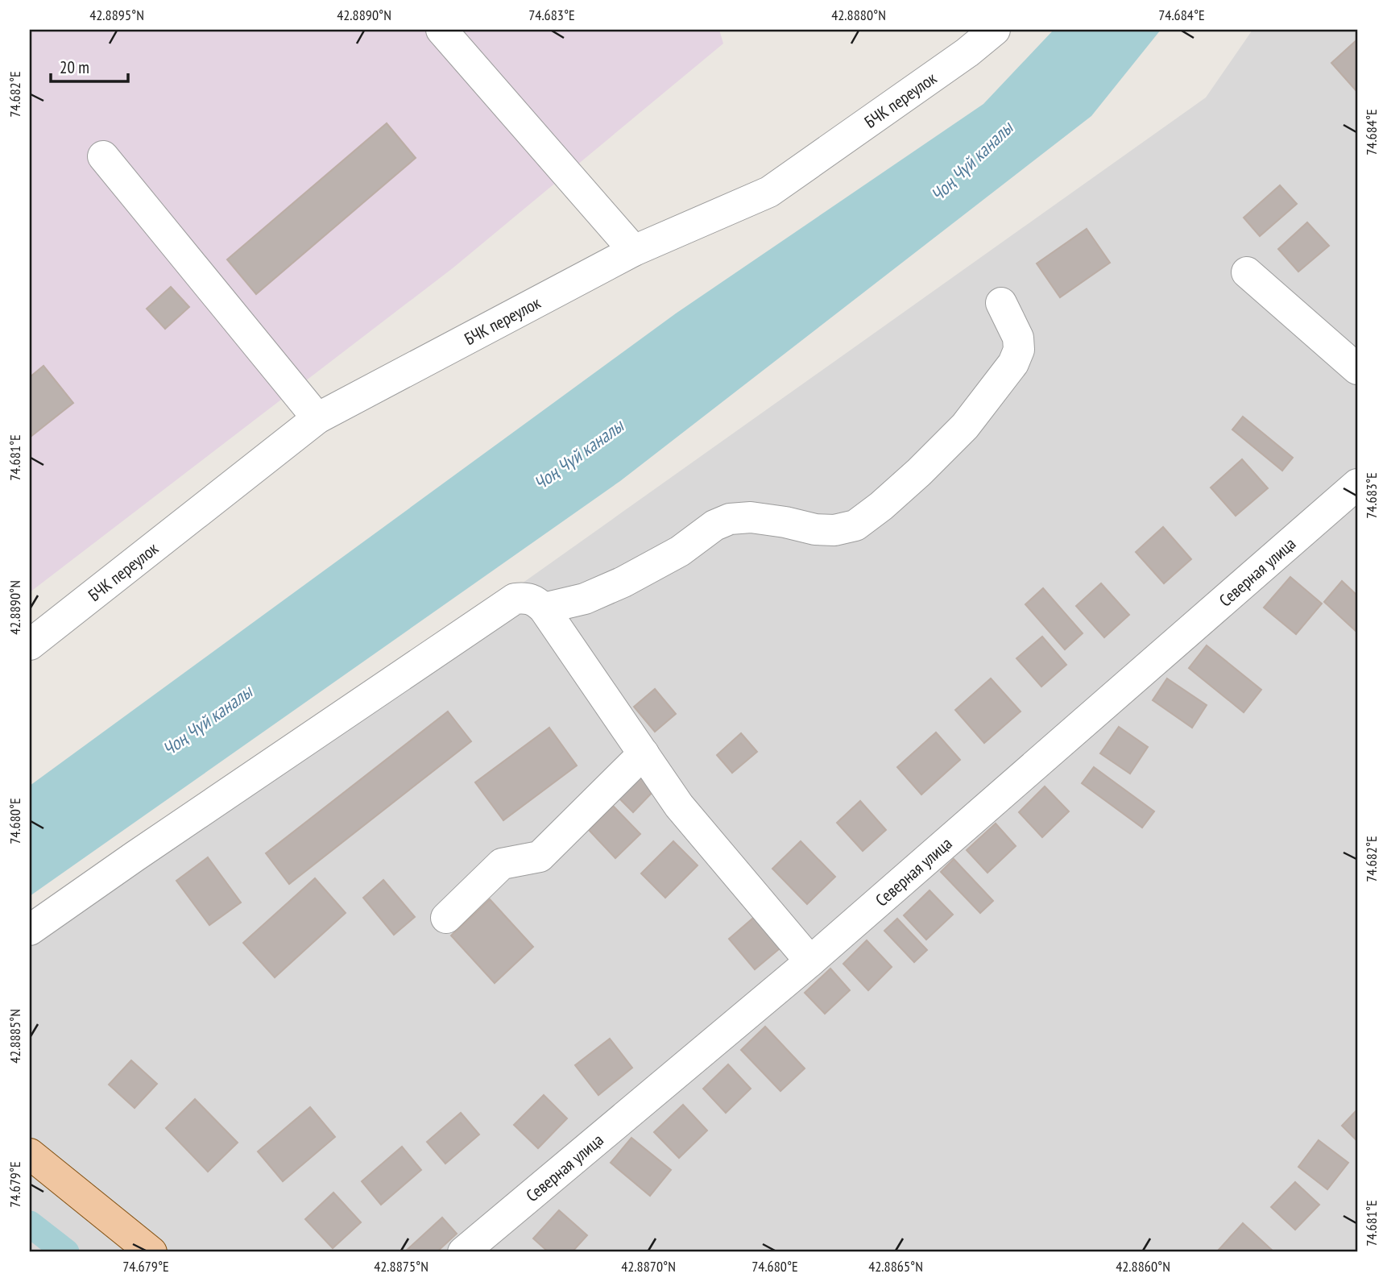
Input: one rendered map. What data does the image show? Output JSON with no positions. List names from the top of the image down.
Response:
{
  "streets": {
    "street": ["БЧК переулок", "Северная улица"]
  },
  "water": ["Чоң Чүй каналы"],
  "scale_bar": "20 m",
  "coordinates": [
    "42.8895°N",
    "42.8890°N",
    "74.683°E",
    "42.8880°N",
    "74.684°E",
    "74.682°E",
    "74.681°E",
    "74.680°E",
    "42.8885°N",
    "74.679°E",
    "42.8875°N",
    "42.8870°N",
    "42.8865°N",
    "42.8860°N"
  ]
}
